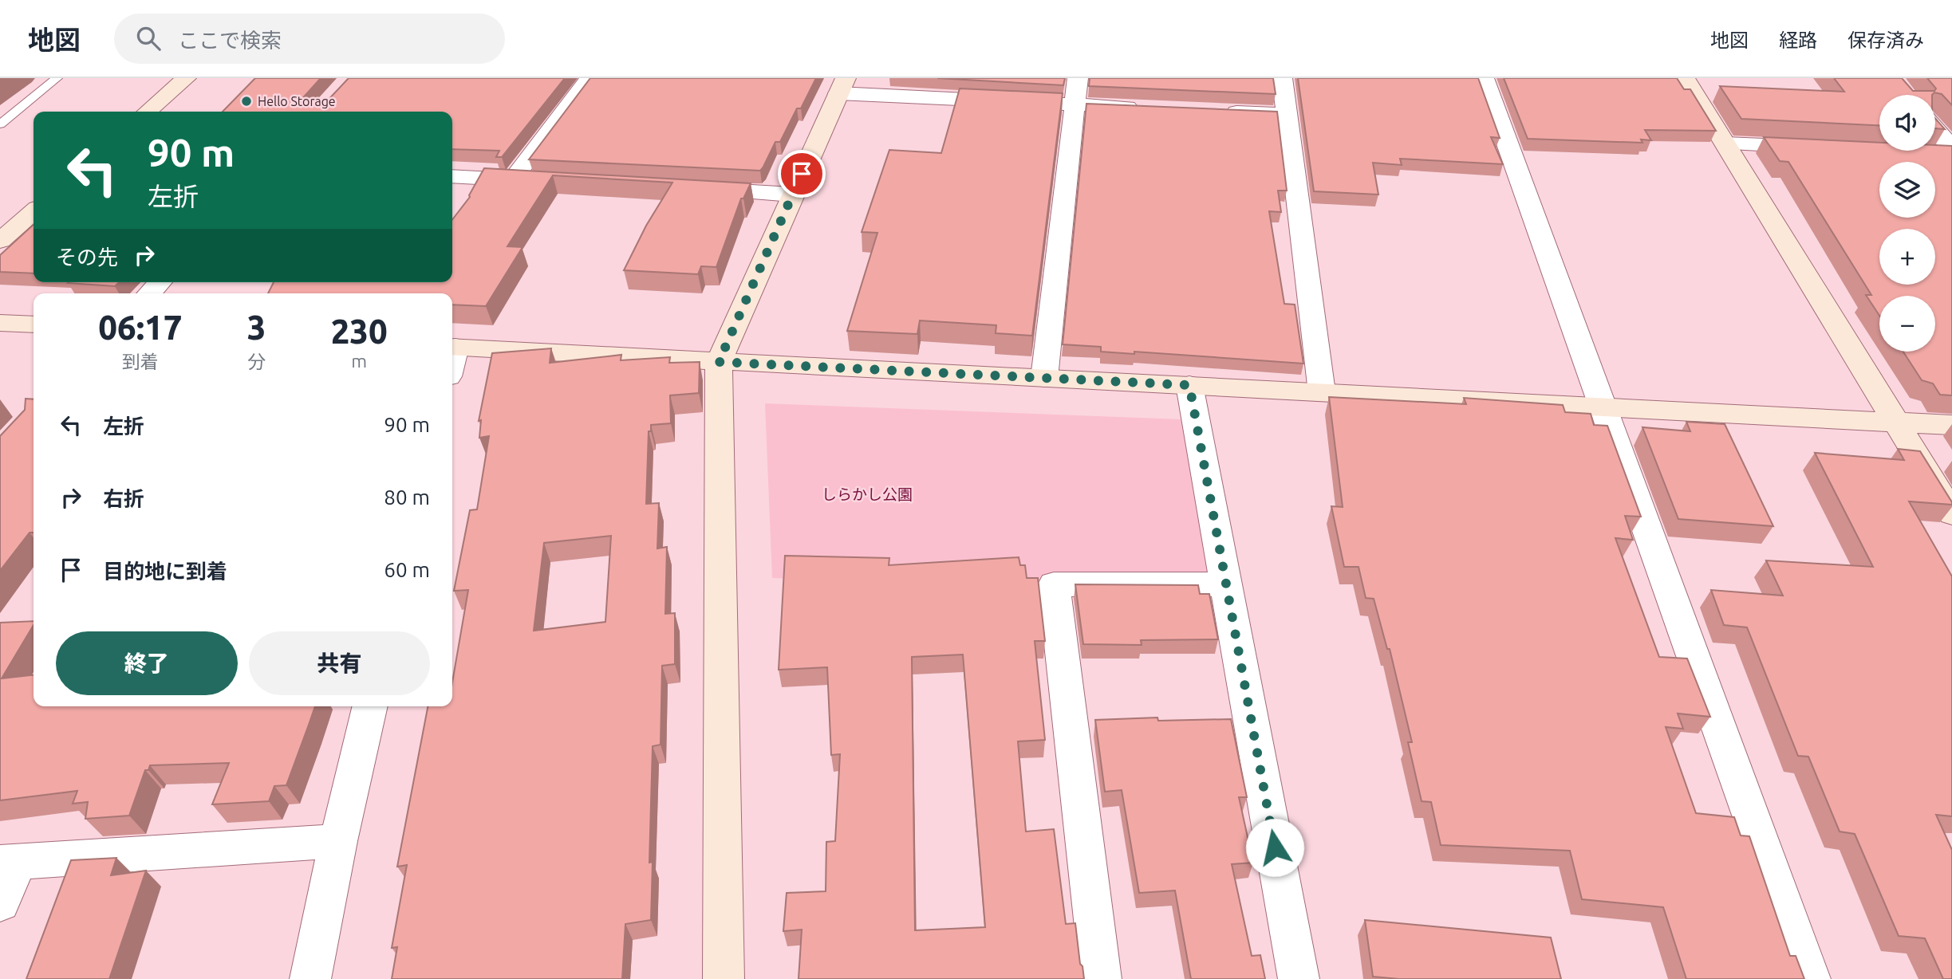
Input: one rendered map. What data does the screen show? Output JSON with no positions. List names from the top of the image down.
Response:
{
  "parks": ["しらかし公園"],
  "places": ["Hello Storage"],
  "page": {
    "header": "地図",
    "search": "ここで検索",
    "nav": ["地図", "経路", "保存済み"],
    "map_buttons": ["+", "−"],
    "turn": ["90 m", "左折"],
    "then": "その先",
    "eta": [
      "06:17",
      "到着",
      "3",
      "分",
      "230",
      "m"
    ],
    "list": [
      {
        "name": "左折",
        "value": "90 m"
      },
      {
        "name": "右折",
        "value": "80 m"
      },
      {
        "name": "目的地に到着",
        "value": "60 m"
      }
    ],
    "buttons": ["終了", "共有"]
  }
}
